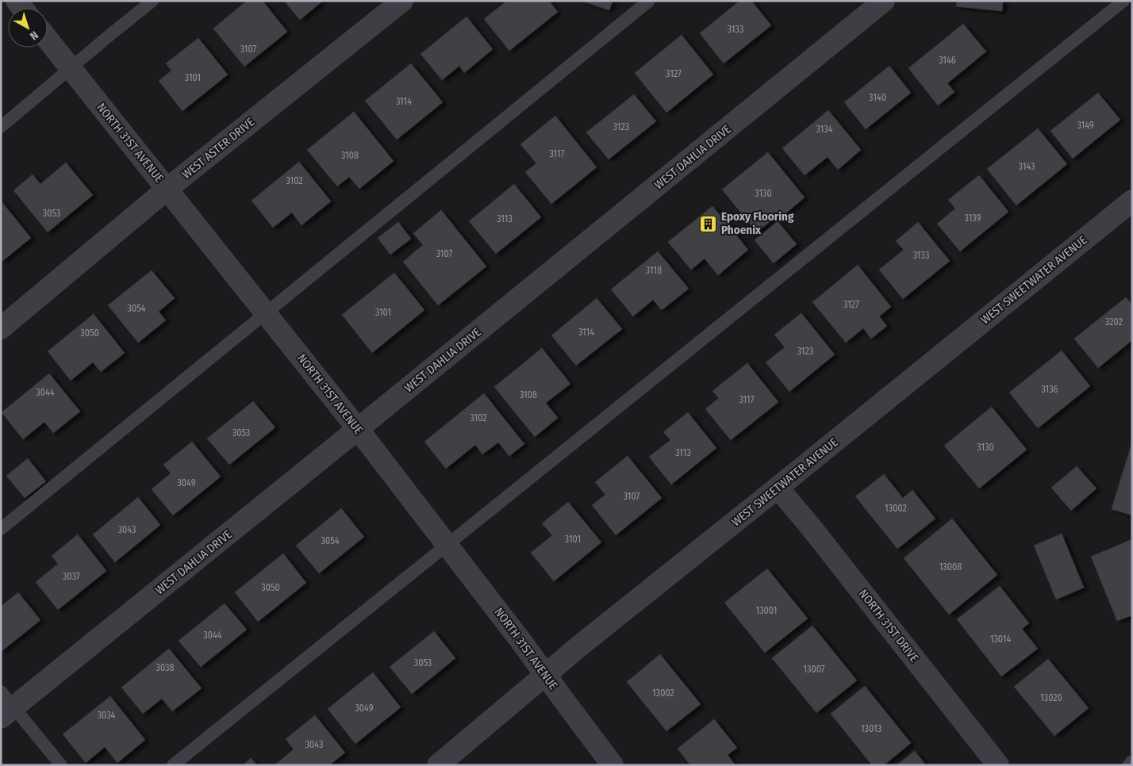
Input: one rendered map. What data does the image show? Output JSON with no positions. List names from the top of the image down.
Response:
{
  "streets": {
    "street": [
      "NORTH 31ST AVENUE",
      "WEST ASTER DRIVE",
      "WEST DAHLIA DRIVE",
      "WEST SWEETWATER AVENUE",
      "NORTH 31ST DRIVE"
    ]
  },
  "crossings": [
    ["NORTH 31ST AVENUE", "WEST ASTER DRIVE"],
    ["NORTH 31ST AVENUE", "WEST DAHLIA DRIVE"],
    ["NORTH 31ST AVENUE", "WEST SWEETWATER AVENUE"],
    ["WEST SWEETWATER AVENUE", "NORTH 31ST DRIVE"]
  ],
  "places": {
    "building": ["Epoxy Flooring Phoenix"]
  },
  "house_numbers": [
    "3133",
    "3107",
    "3146",
    "3127",
    "3101",
    "3140",
    "3114",
    "3149",
    "3123",
    "3134",
    "3117",
    "3108",
    "3143",
    "3102",
    "3130",
    "3053",
    "3139",
    "3113",
    "3107",
    "3133",
    "3118",
    "3127",
    "3054",
    "3101",
    "3202",
    "3114",
    "3050",
    "3123",
    "3136",
    "3044",
    "3108",
    "3117",
    "3102",
    "3053",
    "3130",
    "3113",
    "3049",
    "3107",
    "13002",
    "3043",
    "3101",
    "3054",
    "13008",
    "3037",
    "3050",
    "13001",
    "3044",
    "13014",
    "3053",
    "3038",
    "13007",
    "13002",
    "13020",
    "3049",
    "3034",
    "13013",
    "3043"
  ],
  "north": "bottom right"
}
